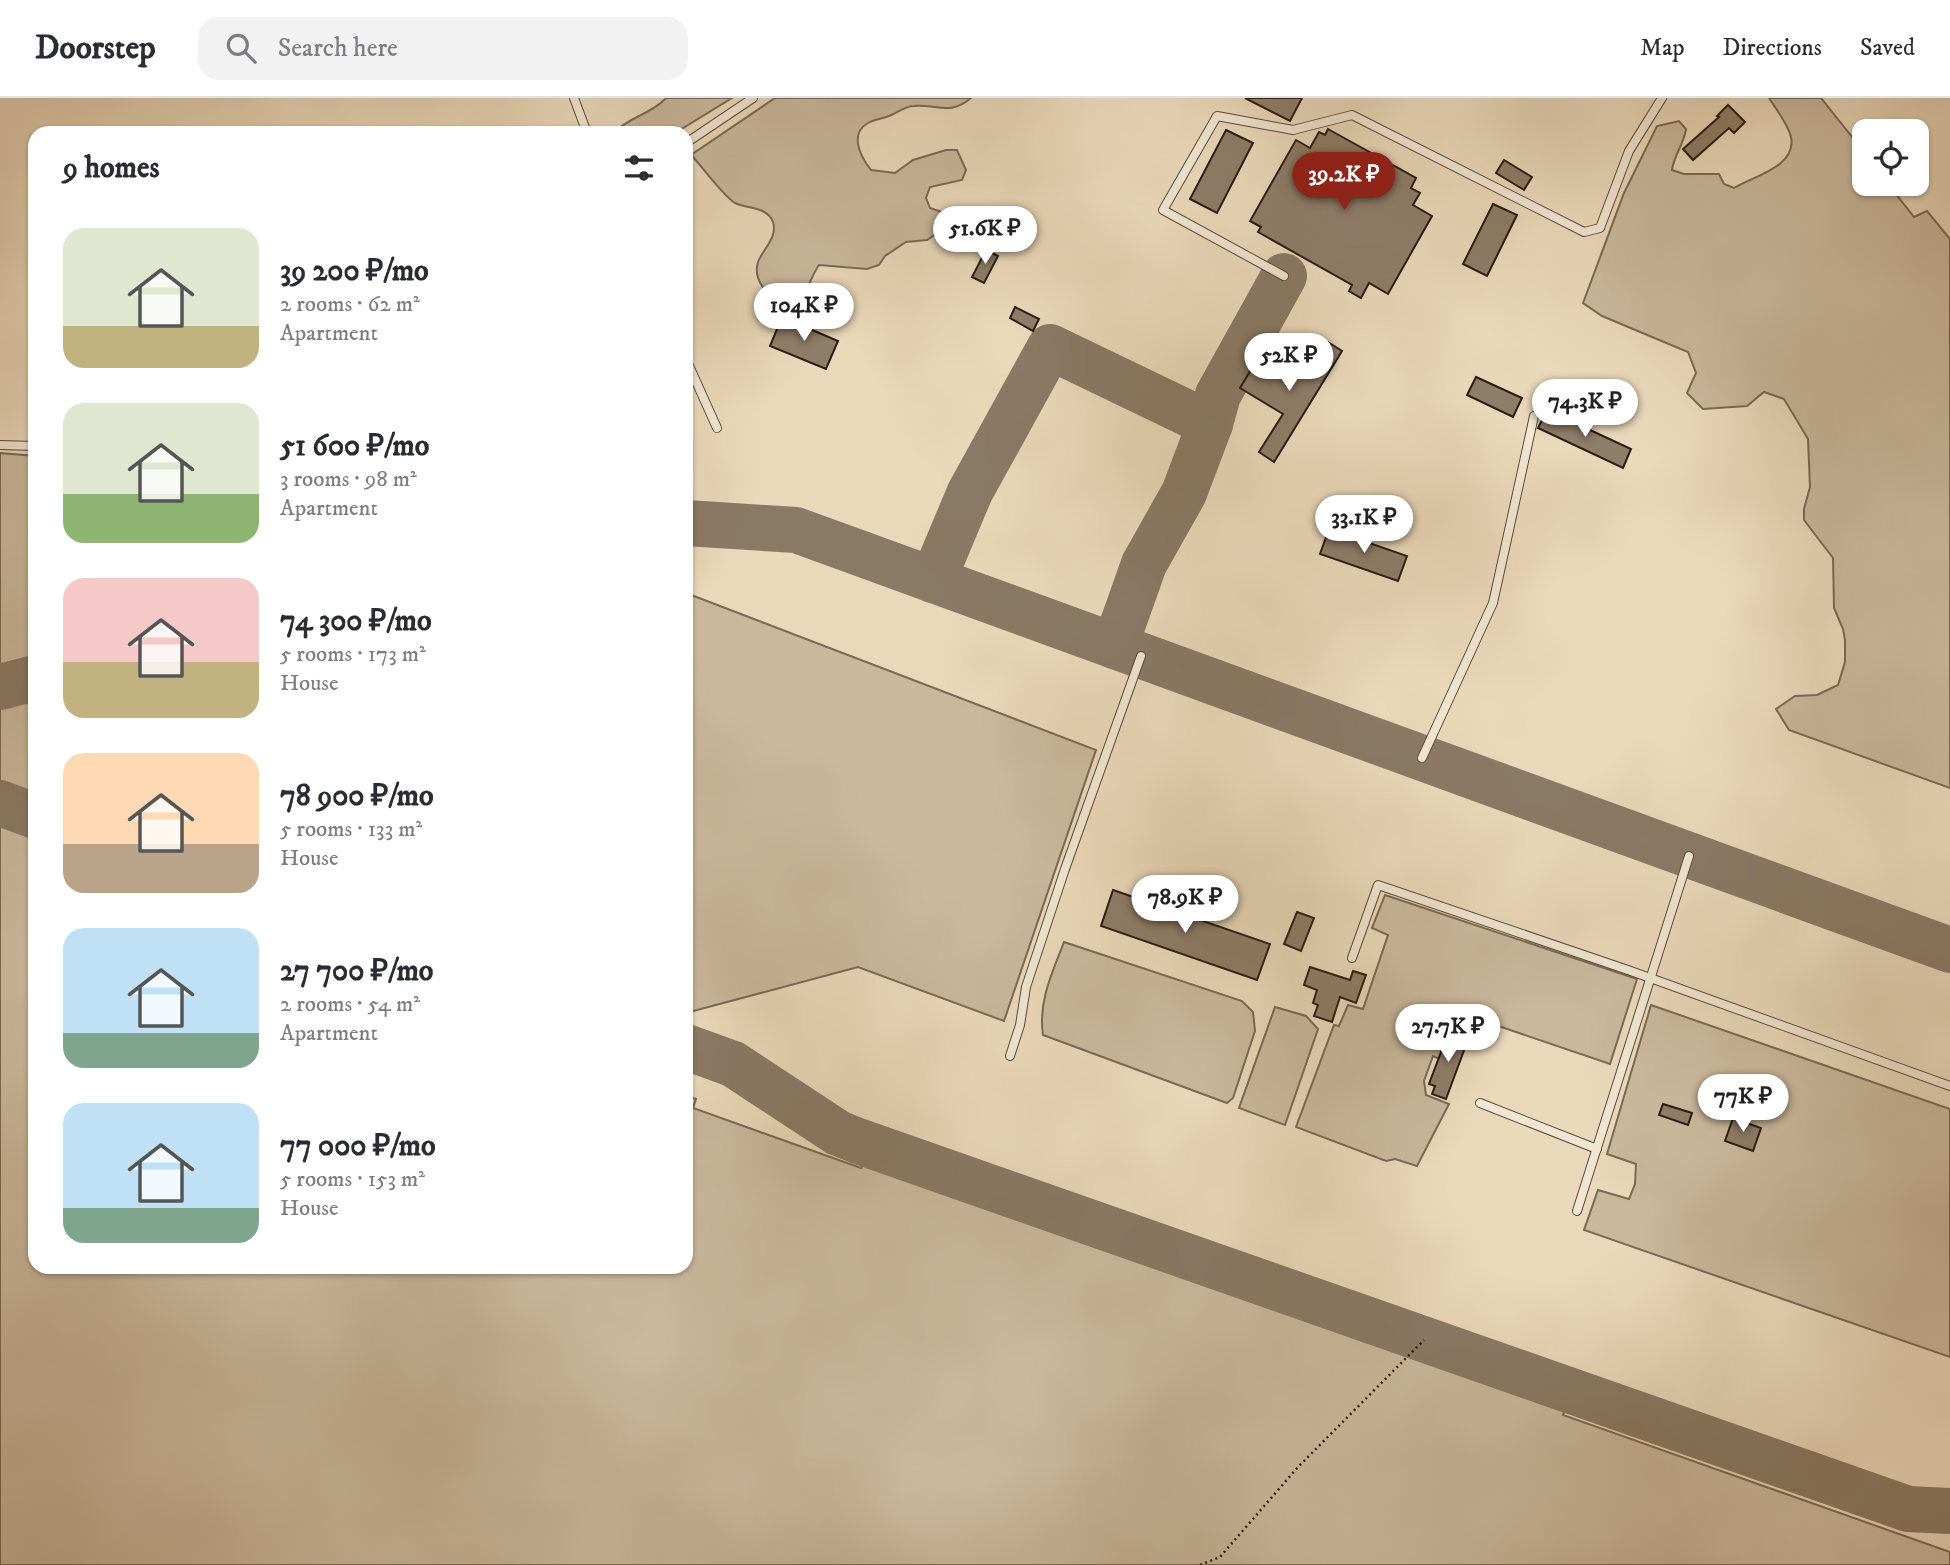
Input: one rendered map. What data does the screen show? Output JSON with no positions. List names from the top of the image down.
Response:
{
  "page": {
    "header": "Doorstep",
    "search": "Search here",
    "nav": ["Map", "Directions", "Saved"],
    "heading": "9 homes",
    "price": [
      "39.2K ₽",
      "51.6K ₽",
      "104K ₽",
      "52K ₽",
      "74.3K ₽",
      "33.1K ₽",
      "78.9K ₽",
      "27.7K ₽",
      "77K ₽"
    ],
    "list": [
      {
        "name": "39 200 ₽/mo",
        "note": "2 rooms · 62 m² · Apartment"
      },
      {
        "name": "51 600 ₽/mo",
        "note": "3 rooms · 98 m² · Apartment"
      },
      {
        "name": "74 300 ₽/mo",
        "note": "5 rooms · 173 m² · House"
      },
      {
        "name": "78 900 ₽/mo",
        "note": "5 rooms · 133 m² · House"
      },
      {
        "name": "27 700 ₽/mo",
        "note": "2 rooms · 54 m² · Apartment"
      },
      {
        "name": "77 000 ₽/mo",
        "note": "5 rooms · 153 m² · House"
      }
    ]
  }
}
